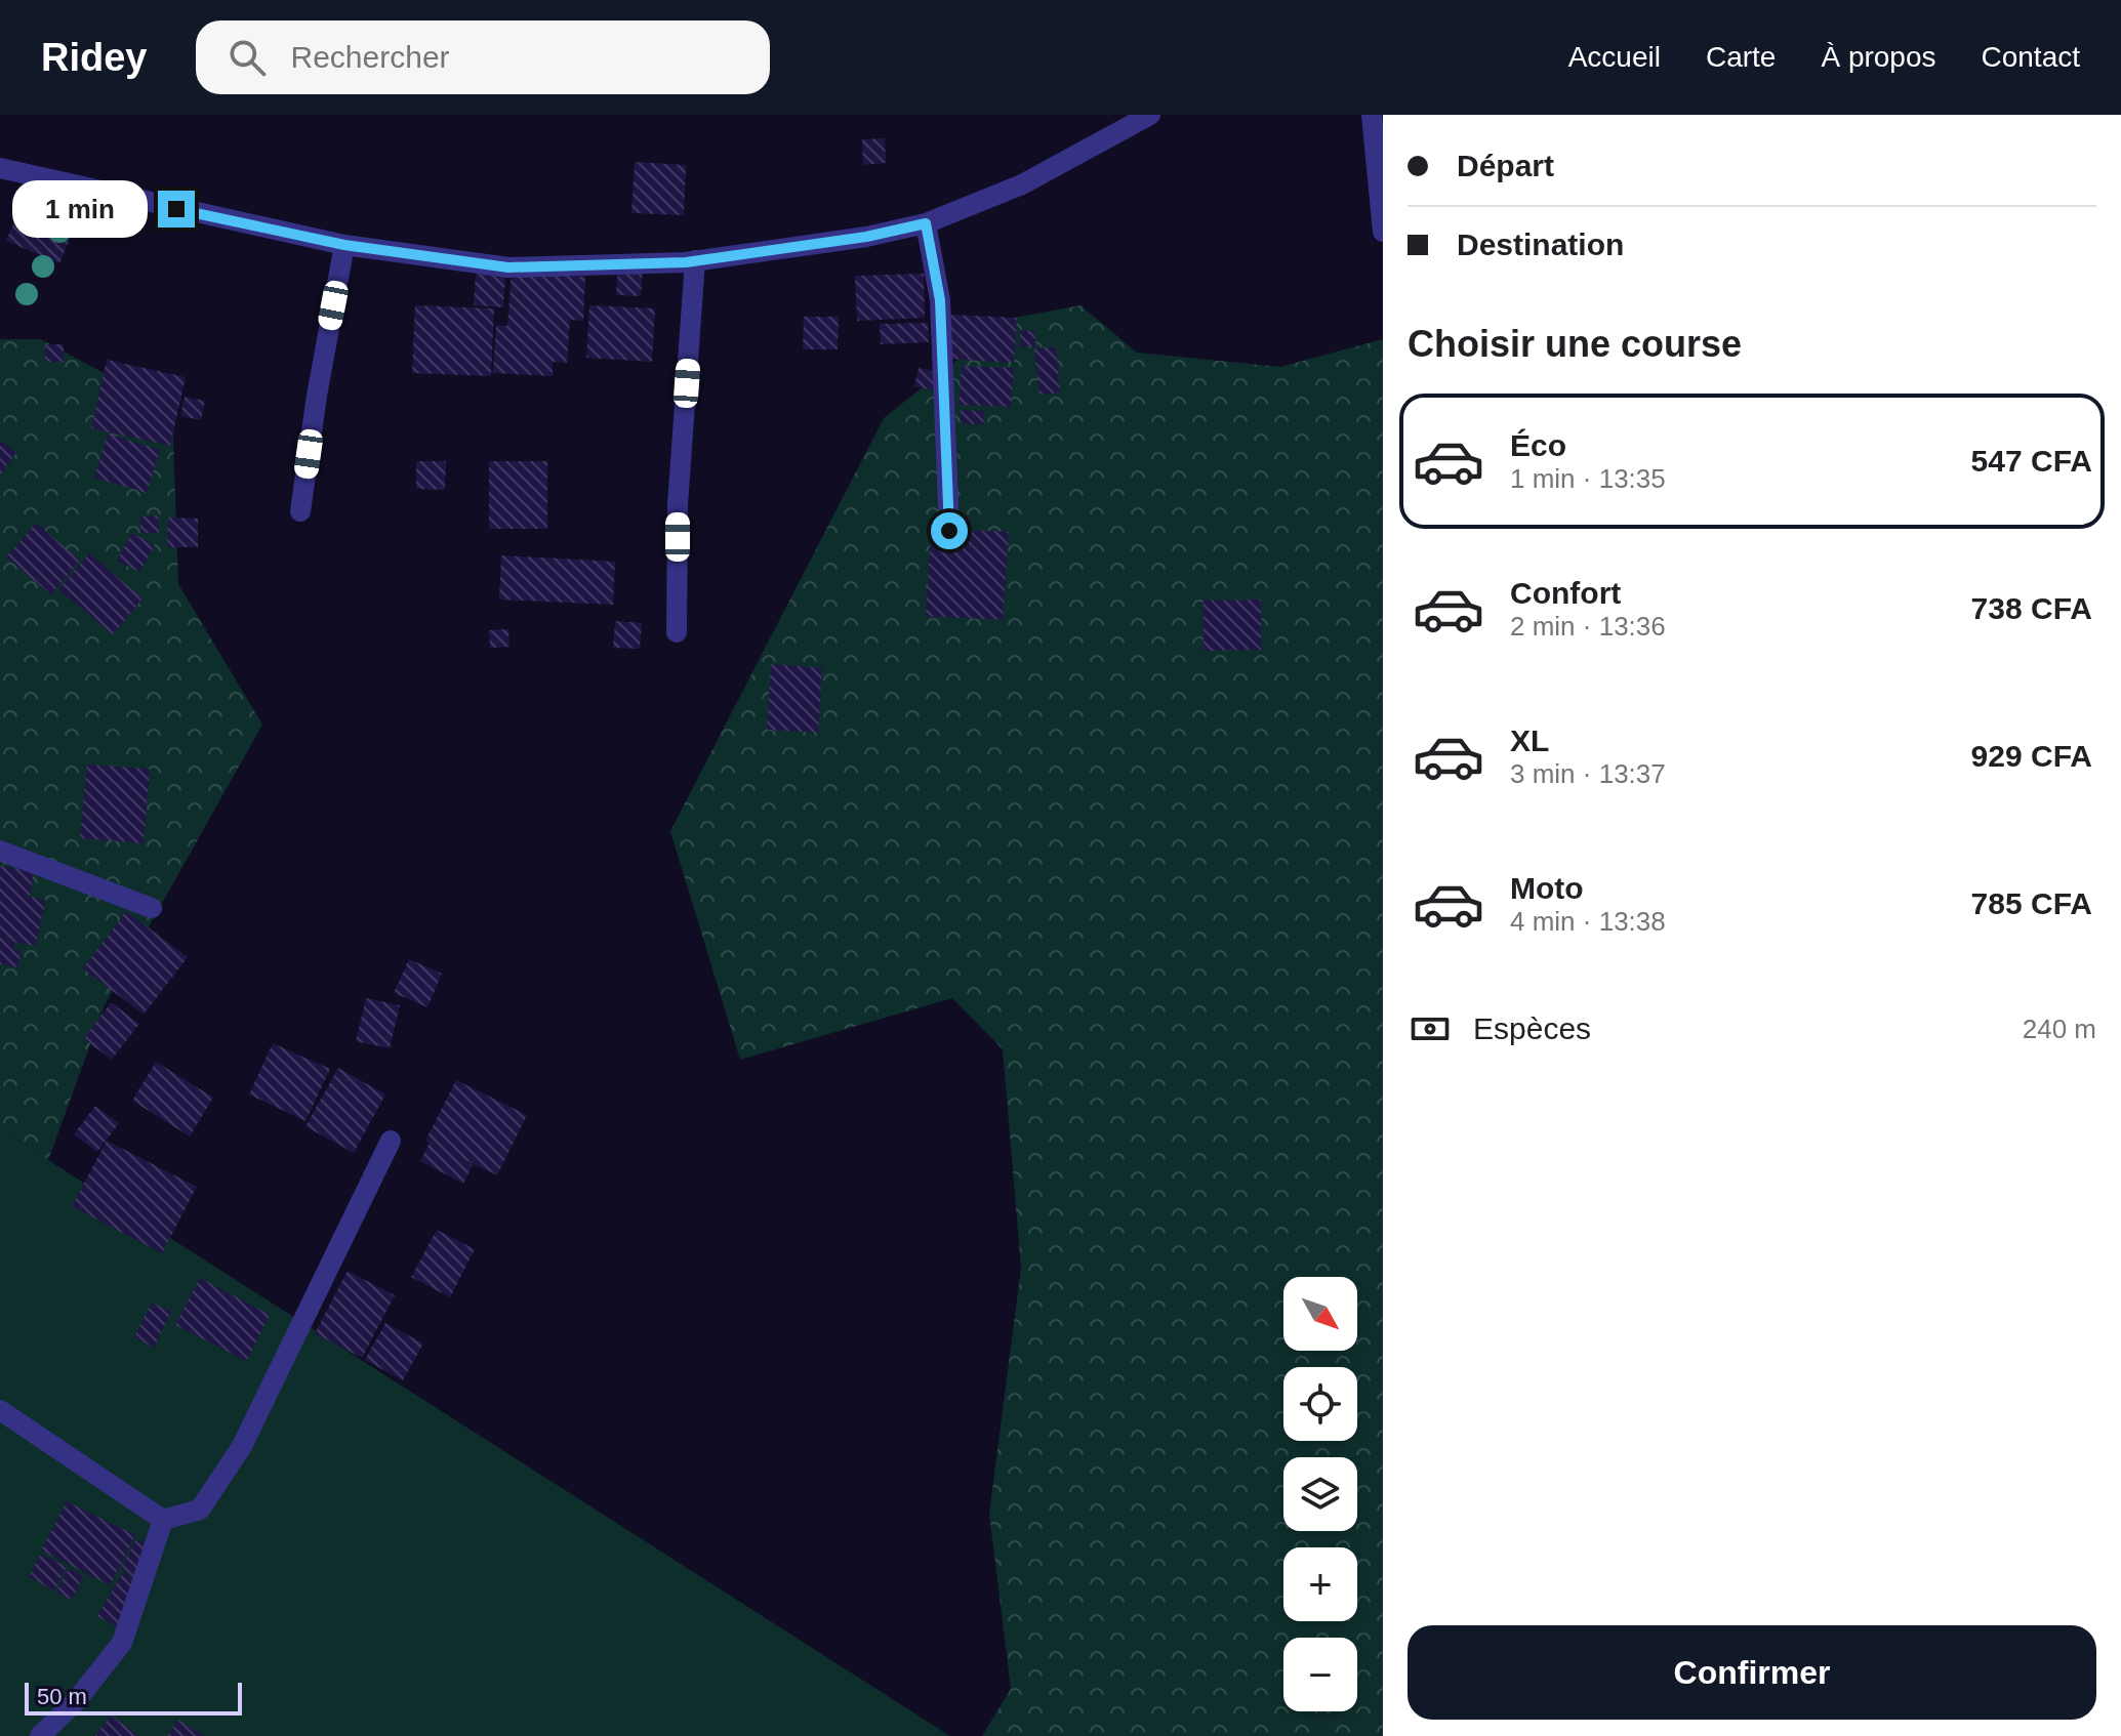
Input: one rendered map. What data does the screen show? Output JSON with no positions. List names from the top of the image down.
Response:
{
  "scale_bar": "50 m",
  "north": "bottom right",
  "page": {
    "header": "Ridey",
    "search": "Rechercher",
    "nav": [
      "Accueil",
      "Carte",
      "À propos",
      "Contact"
    ],
    "banner": ["Départ", "Destination"],
    "bubble": "1 min",
    "heading": "Choisir une course",
    "list": [
      {
        "name": "Éco",
        "note": "1 min · 13:35",
        "value": "547 CFA"
      },
      {
        "name": "Confort",
        "note": "2 min · 13:36",
        "value": "738 CFA"
      },
      {
        "name": "XL",
        "note": "3 min · 13:37",
        "value": "929 CFA"
      },
      {
        "name": "Moto",
        "note": "4 min · 13:38",
        "value": "785 CFA"
      }
    ],
    "pay": ["Espèces", "240 m"],
    "map_buttons": ["+", "−"],
    "buttons": "Confirmer",
    "scale": "50 m"
  }
}
